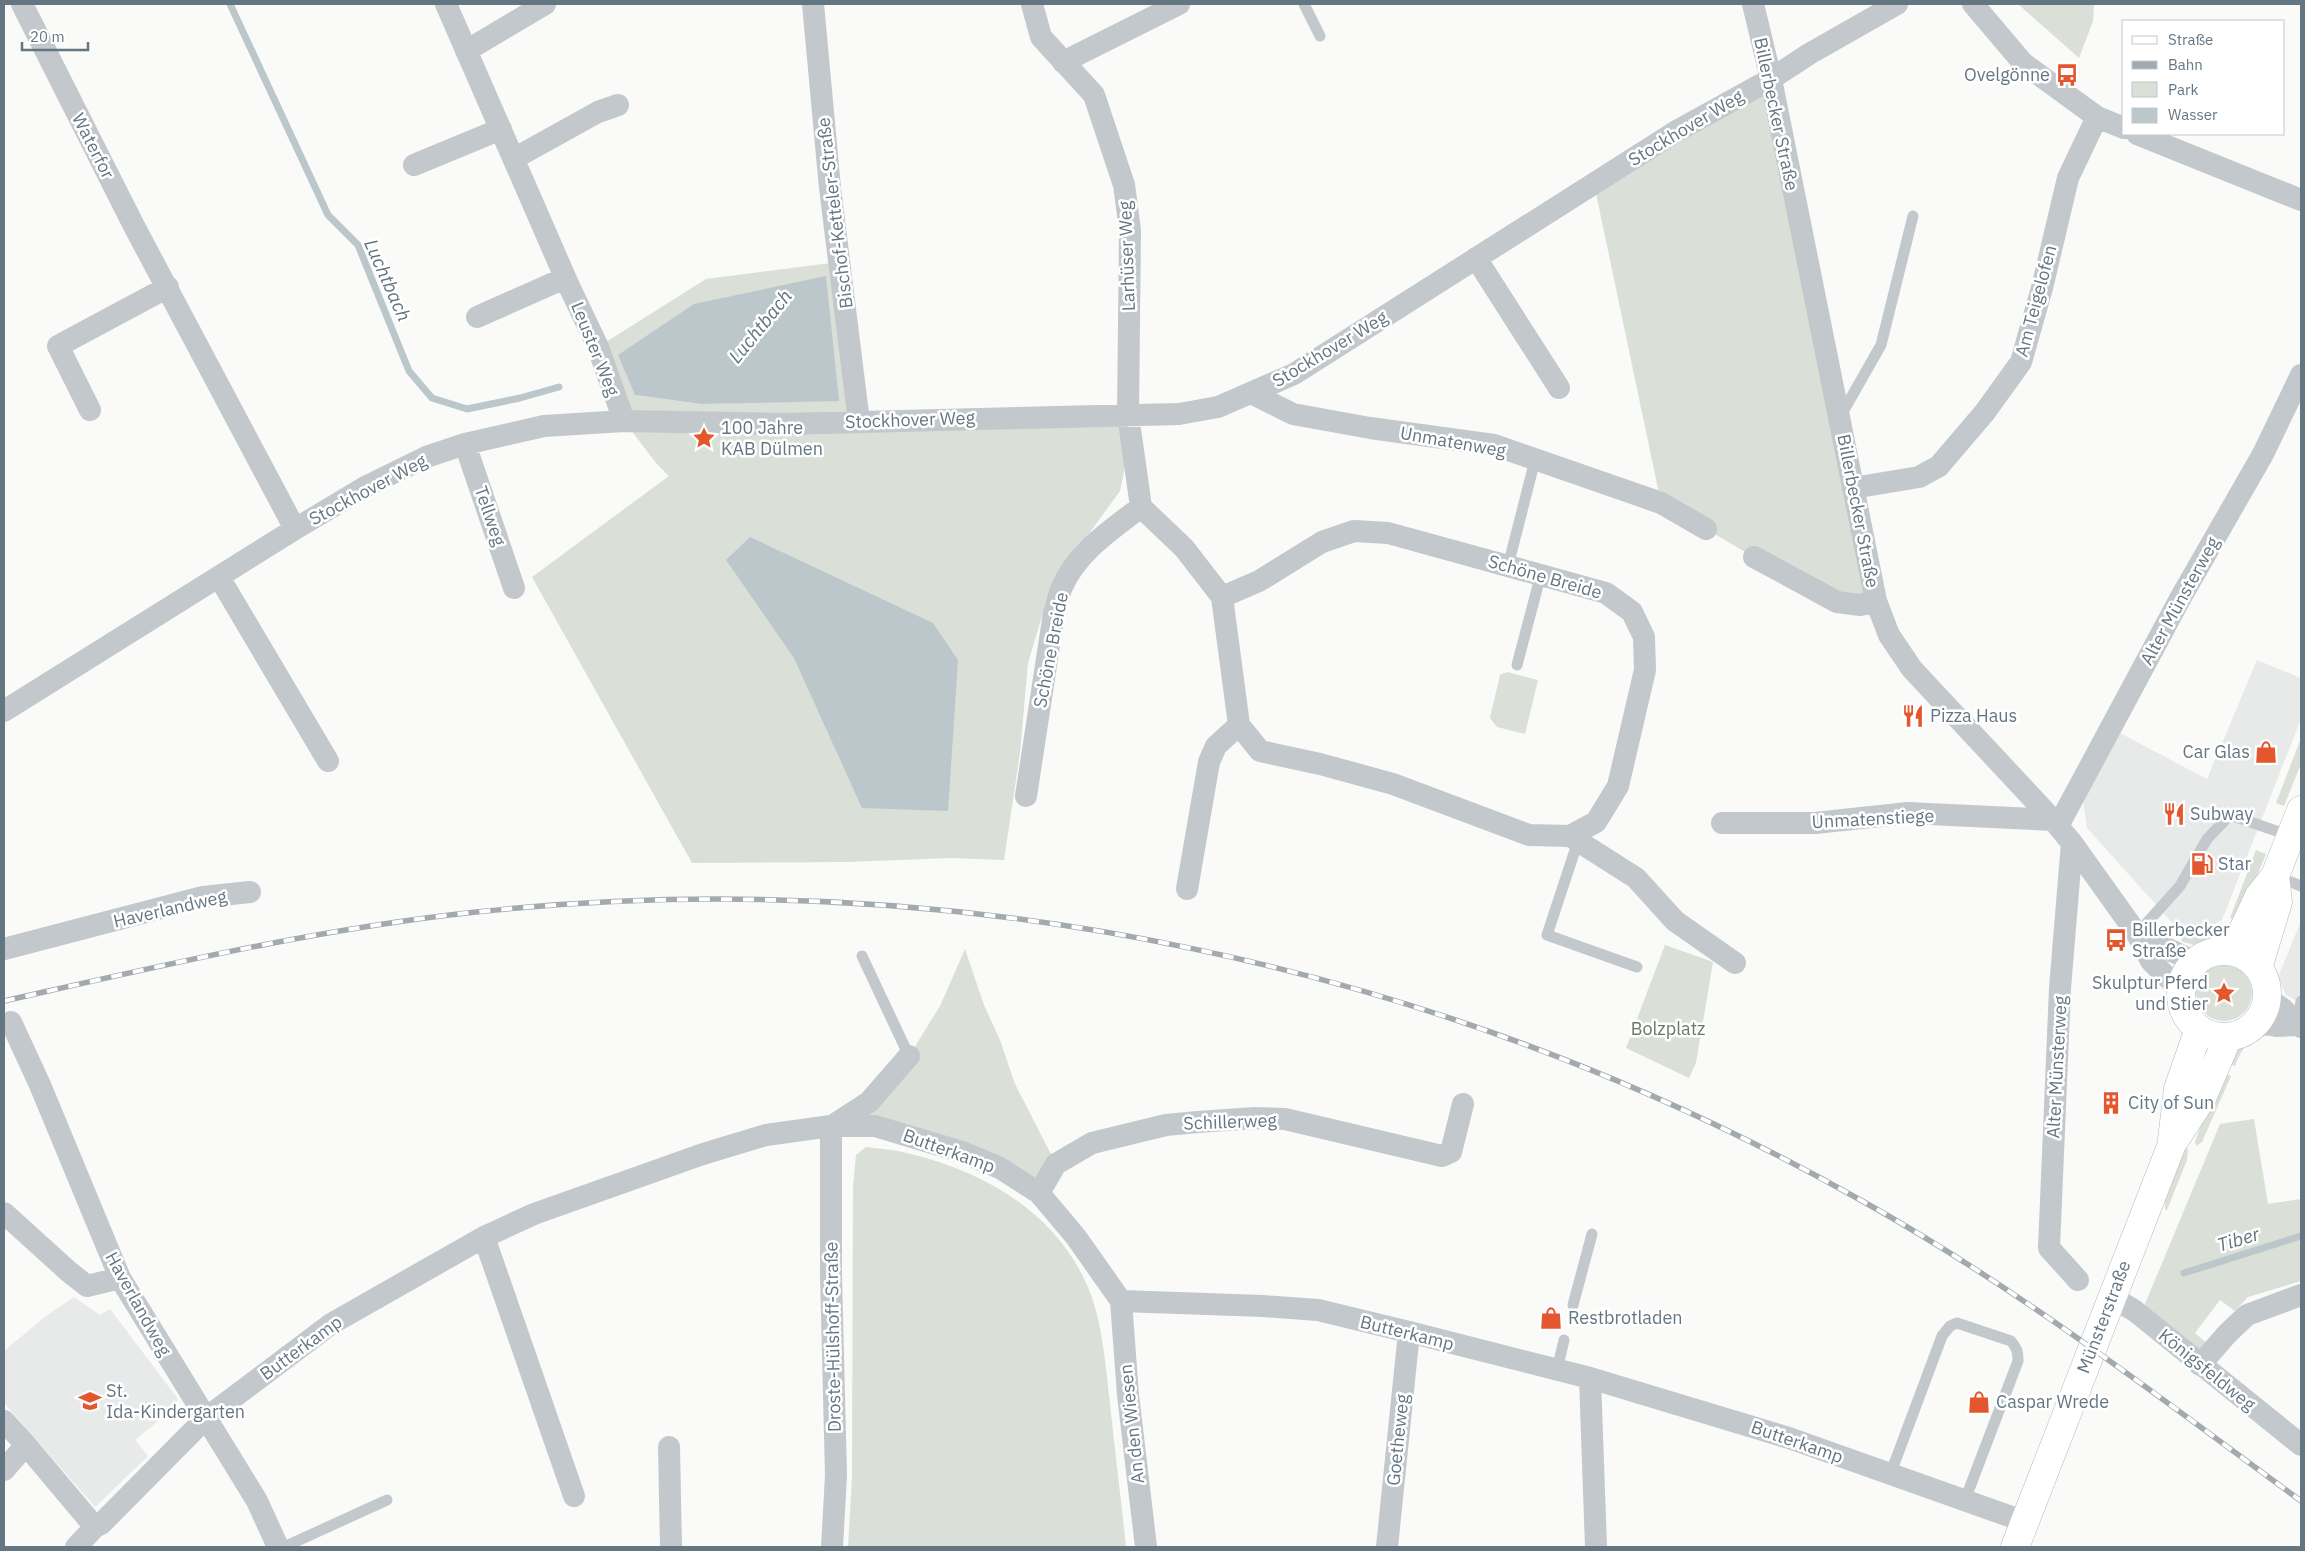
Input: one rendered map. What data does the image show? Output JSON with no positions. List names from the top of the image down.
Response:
{
  "streets": {
    "main road": ["Münsterstraße"],
    "street": [
      "Billerbecker Straße",
      "Stockhover Weg",
      "Waterfor",
      "Bischof-Ketteler-Straße",
      "Larhüser Weg",
      "Am Teigelofen",
      "Leuster Weg",
      "Unmatenweg",
      "Tellweg",
      "Schöne Breide",
      "Alter Münsterweg",
      "Unmatenstiege",
      "Haverlandweg",
      "Schillerweg",
      "Butterkamp",
      "Droste-Hülshoff-Straße",
      "Königsfeldweg",
      "An den Wiesen",
      "Goetheweg"
    ]
  },
  "crossings": [
    ["Billerbecker Straße", "Stockhover Weg"],
    ["Billerbecker Straße", "Am Teigelofen"],
    ["Billerbecker Straße", "Alter Münsterweg"],
    ["Billerbecker Straße", "Unmatenstiege"],
    ["Billerbecker Straße", "Münsterstraße"],
    ["Stockhover Weg", "Waterfor"],
    ["Stockhover Weg", "Bischof-Ketteler-Straße"],
    ["Stockhover Weg", "Larhüser Weg"],
    ["Stockhover Weg", "Leuster Weg"],
    ["Stockhover Weg", "Unmatenweg"],
    ["Stockhover Weg", "Tellweg"],
    ["Alter Münsterweg", "Unmatenstiege"],
    ["Haverlandweg", "Butterkamp"],
    ["Schillerweg", "Butterkamp"],
    ["Butterkamp", "Münsterstraße"],
    ["Butterkamp", "Droste-Hülshoff-Straße"],
    ["Butterkamp", "An den Wiesen"],
    ["Butterkamp", "Goetheweg"],
    ["Münsterstraße", "Königsfeldweg"]
  ],
  "water": ["Luchtbach", "Tiber"],
  "parks": ["Bolzplatz"],
  "places": {
    "bus stop": ["Ovelgönne", "Billerbecker Straße"],
    "place": ["100 Jahre KAB Dülmen", "Skulptur Pferd und Stier"],
    "restaurant": ["Pizza Haus", "Subway"],
    "shop": ["Car Glas", "Restbrotladen", "Caspar Wrede"],
    "fuel station": ["Star"],
    "building": ["City of Sun"],
    "school or university": ["St. Ida-Kindergarten"]
  },
  "legend": [
    "Straße",
    "Bahn",
    "Park",
    "Wasser"
  ],
  "scale_bar": "20 m"
}
